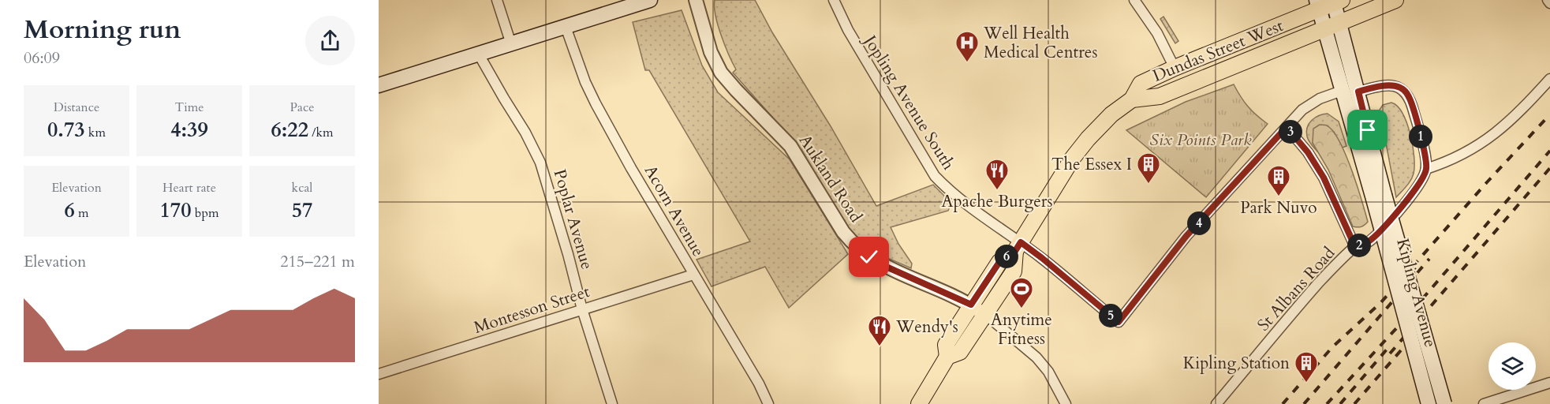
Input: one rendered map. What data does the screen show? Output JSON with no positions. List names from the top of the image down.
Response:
{
  "streets": {
    "main road": ["Dundas Street West", "Kipling Avenue"],
    "street": [
      "Jopling Avenue South",
      "Aukland Road",
      "Acorn Avenue",
      "Poplar Avenue",
      "St Albans Road",
      "Montesson Street"
    ]
  },
  "crossings": [
    ["Dundas Street West", "Jopling Avenue South"],
    ["Dundas Street West", "Aukland Road"],
    ["Dundas Street West", "Kipling Avenue"],
    ["Acorn Avenue", "Montesson Street"],
    ["Poplar Avenue", "Montesson Street"]
  ],
  "parks": ["Six Points Park"],
  "places": {
    "hospital": ["Well Health Medical Centres"],
    "building": ["The Essex I", "Park Nuvo", "Kipling Station"],
    "restaurant": ["Apache Burgers", "Wendy's"],
    "sports": ["Anytime Fitness"]
  },
  "page": {
    "heading": ["Morning run", "06:09"],
    "stats": [
      ["Distance", "0.73 km"],
      ["Time", "4:39"],
      ["Pace", "6:22 /km"],
      ["Elevation", "6 m"],
      ["Heart rate", "170 bpm"],
      ["kcal", "57"]
    ],
    "pins": [
      "3",
      "1",
      "4",
      "2",
      "6",
      "5"
    ],
    "chart": ["Elevation", "215–221 m"]
  }
}
